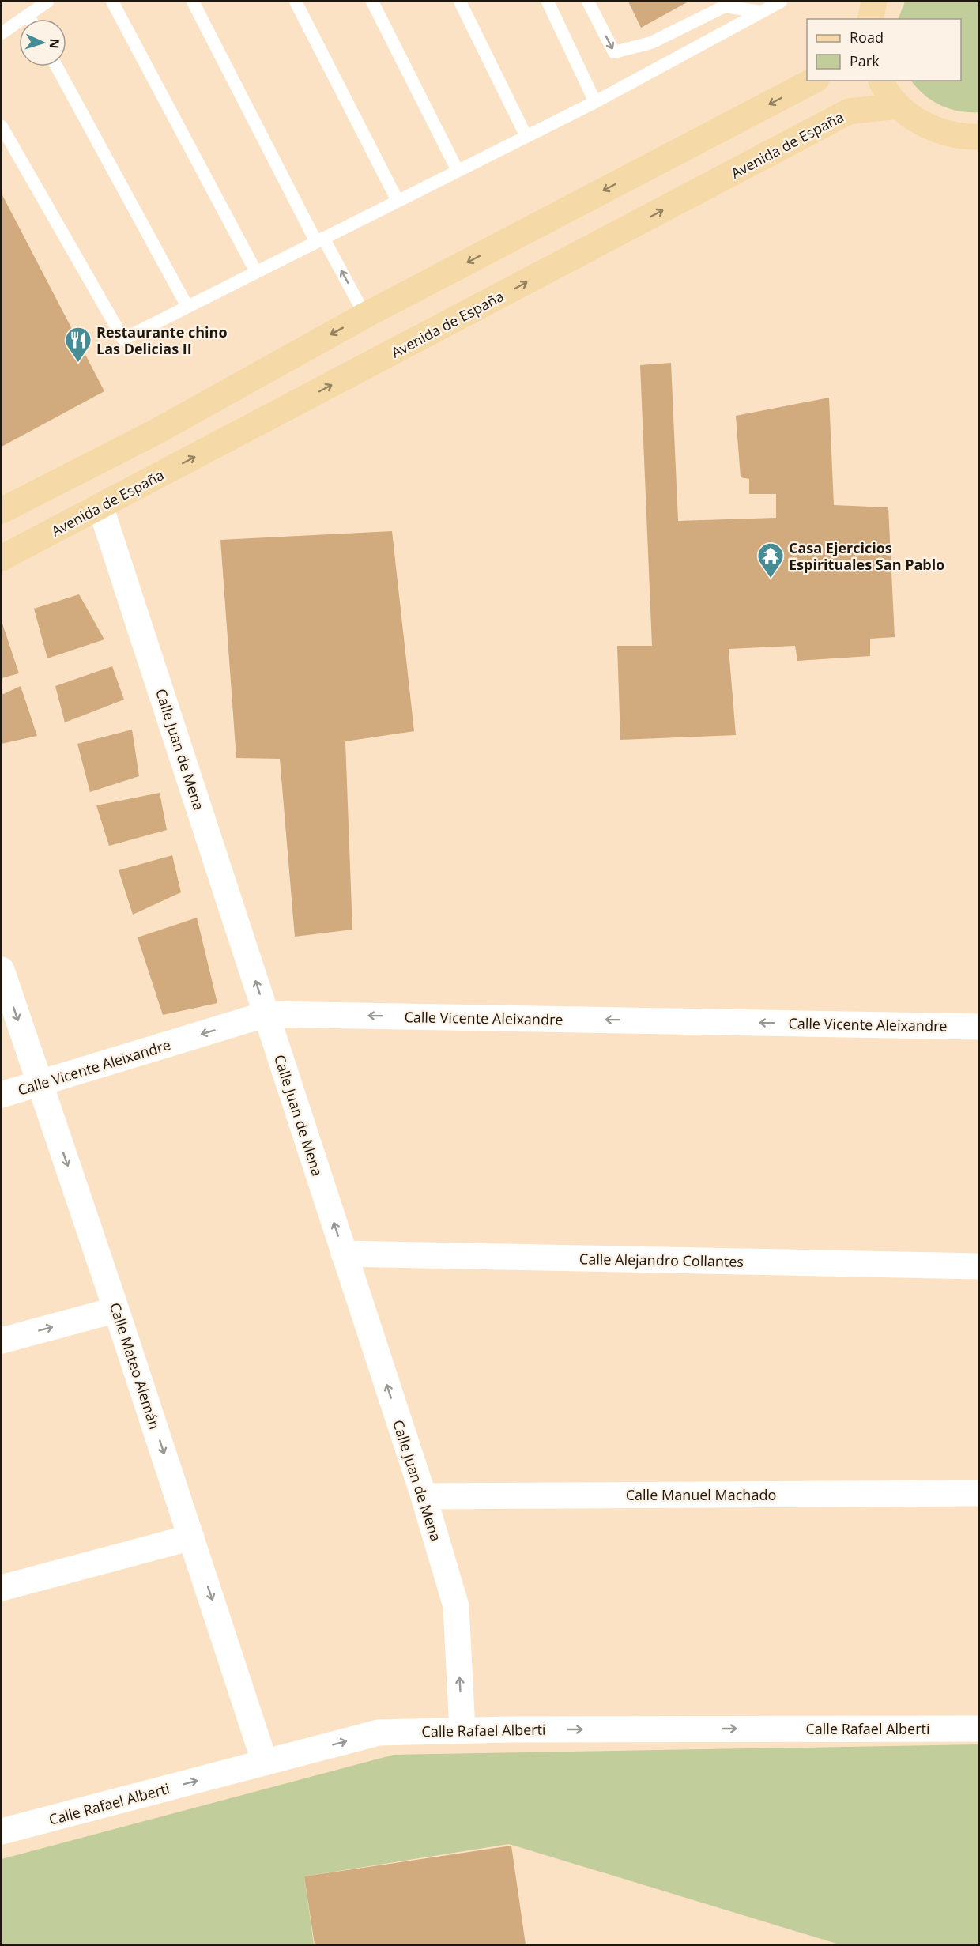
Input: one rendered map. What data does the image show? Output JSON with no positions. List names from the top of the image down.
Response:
{
  "streets": {
    "main road": ["Avenida de España"],
    "street": [
      "Calle Juan de Mena",
      "Calle Vicente Aleixandre",
      "Calle Alejandro Collantes",
      "Calle Mateo Alemán",
      "Calle Manuel Machado",
      "Calle Rafael Alberti"
    ]
  },
  "crossings": [
    ["Avenida de España", "Calle Juan de Mena"],
    ["Calle Juan de Mena", "Calle Vicente Aleixandre"],
    ["Calle Juan de Mena", "Calle Alejandro Collantes"],
    ["Calle Juan de Mena", "Calle Manuel Machado"],
    ["Calle Juan de Mena", "Calle Rafael Alberti"],
    ["Calle Vicente Aleixandre", "Calle Mateo Alemán"],
    ["Calle Mateo Alemán", "Calle Rafael Alberti"]
  ],
  "one_way": [
    "Calle Juan de Mena",
    "Calle Vicente Aleixandre",
    "Calle Mateo Alemán",
    "Calle Rafael Alberti"
  ],
  "places": {
    "restaurant": ["Restaurante chino Las Delicias II"],
    "temple": ["Casa Ejercicios Espirituales San Pablo"]
  },
  "legend": ["Road", "Park"],
  "north": "right"
}
